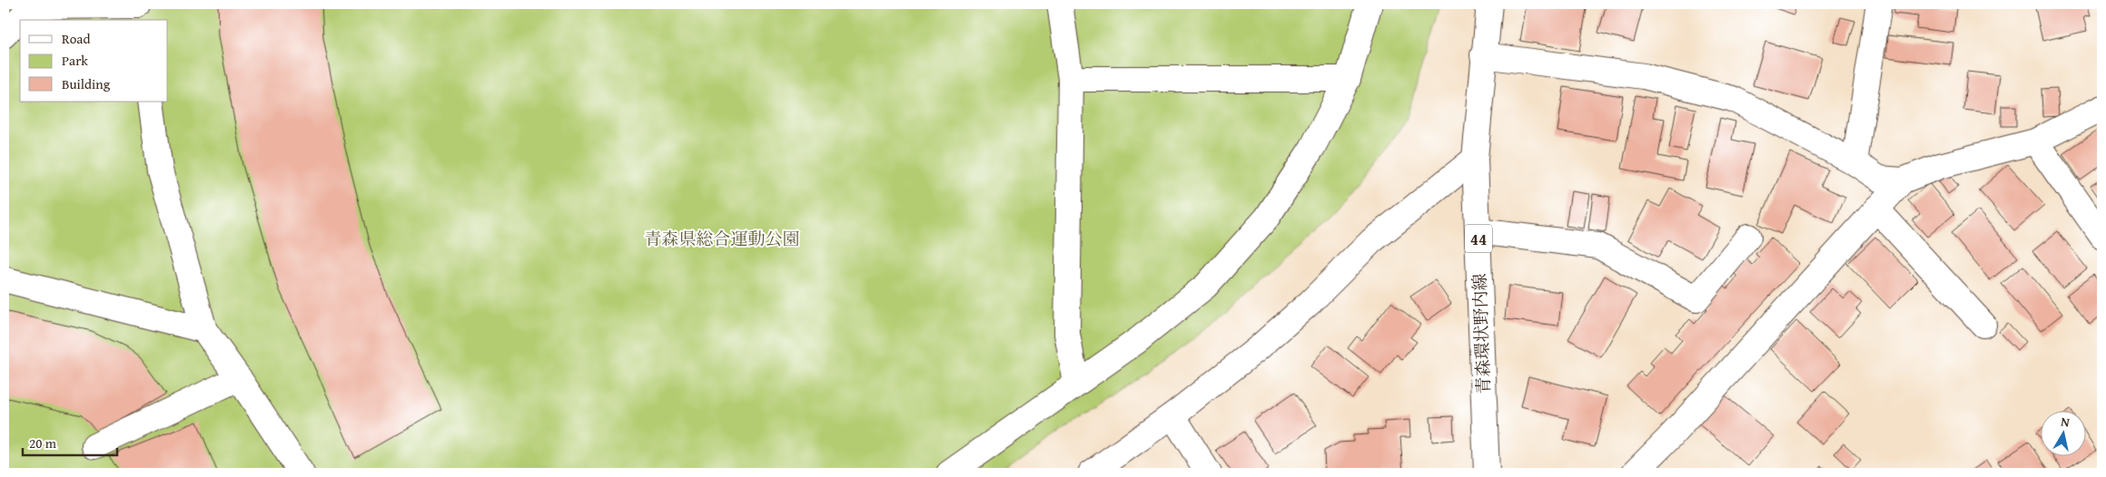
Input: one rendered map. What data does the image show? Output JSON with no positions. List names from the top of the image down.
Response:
{
  "streets": {
    "street": ["44", "青森環状野内線"]
  },
  "parks": ["青森県総合運動公園"],
  "legend": ["Road", "Park", "Building"],
  "scale_bar": "20 m",
  "north": "top"
}
